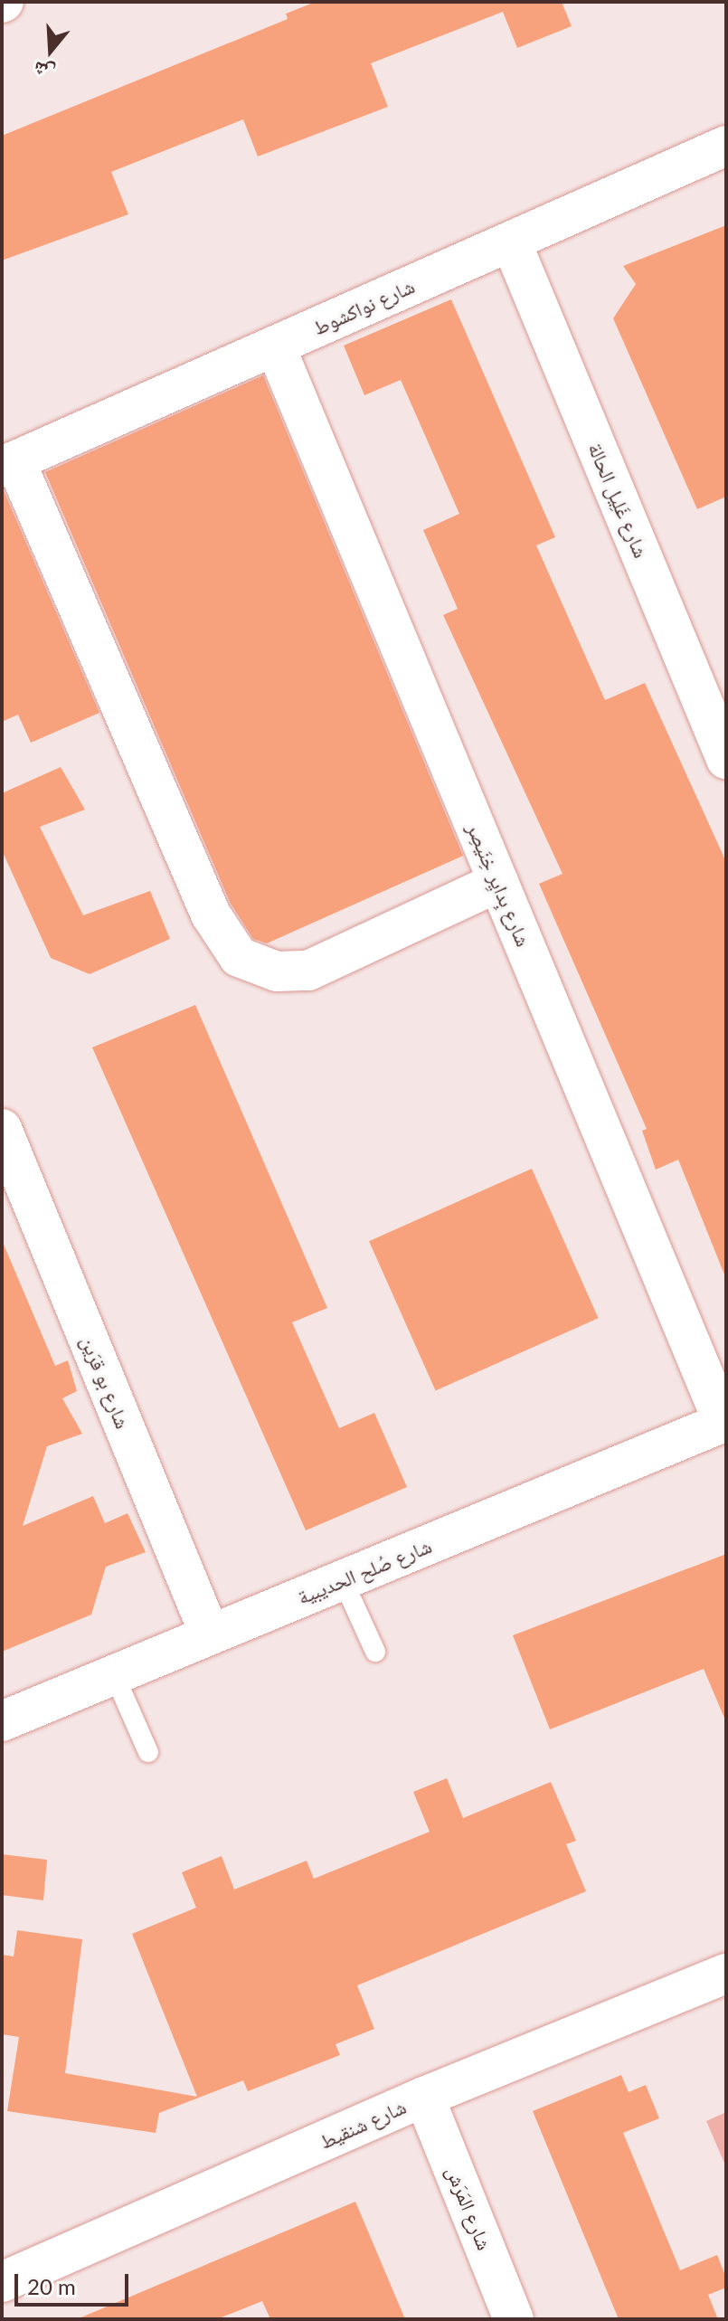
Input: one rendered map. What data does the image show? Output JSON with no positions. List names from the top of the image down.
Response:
{
  "streets": {
    "street": [
      "شارع نواكشوط",
      "شارع غَلِيل الحالة",
      "شارع بِدايِر خِنَيصِر",
      "شارع بو قرَين",
      "شارع صُلح الحديبية",
      "شارع شنقيط",
      "شارع المَرَش"
    ]
  },
  "crossings": [
    ["شارع نواكشوط", "شارع غَلِيل الحالة"],
    ["شارع نواكشوط", "شارع بِدايِر خِنَيصِر"],
    ["شارع بِدايِر خِنَيصِر", "شارع صُلح الحديبية"],
    ["شارع بو قرَين", "شارع صُلح الحديبية"],
    ["شارع شنقيط", "شارع المَرَش"]
  ],
  "scale_bar": "20 m",
  "north": "bottom"
}
